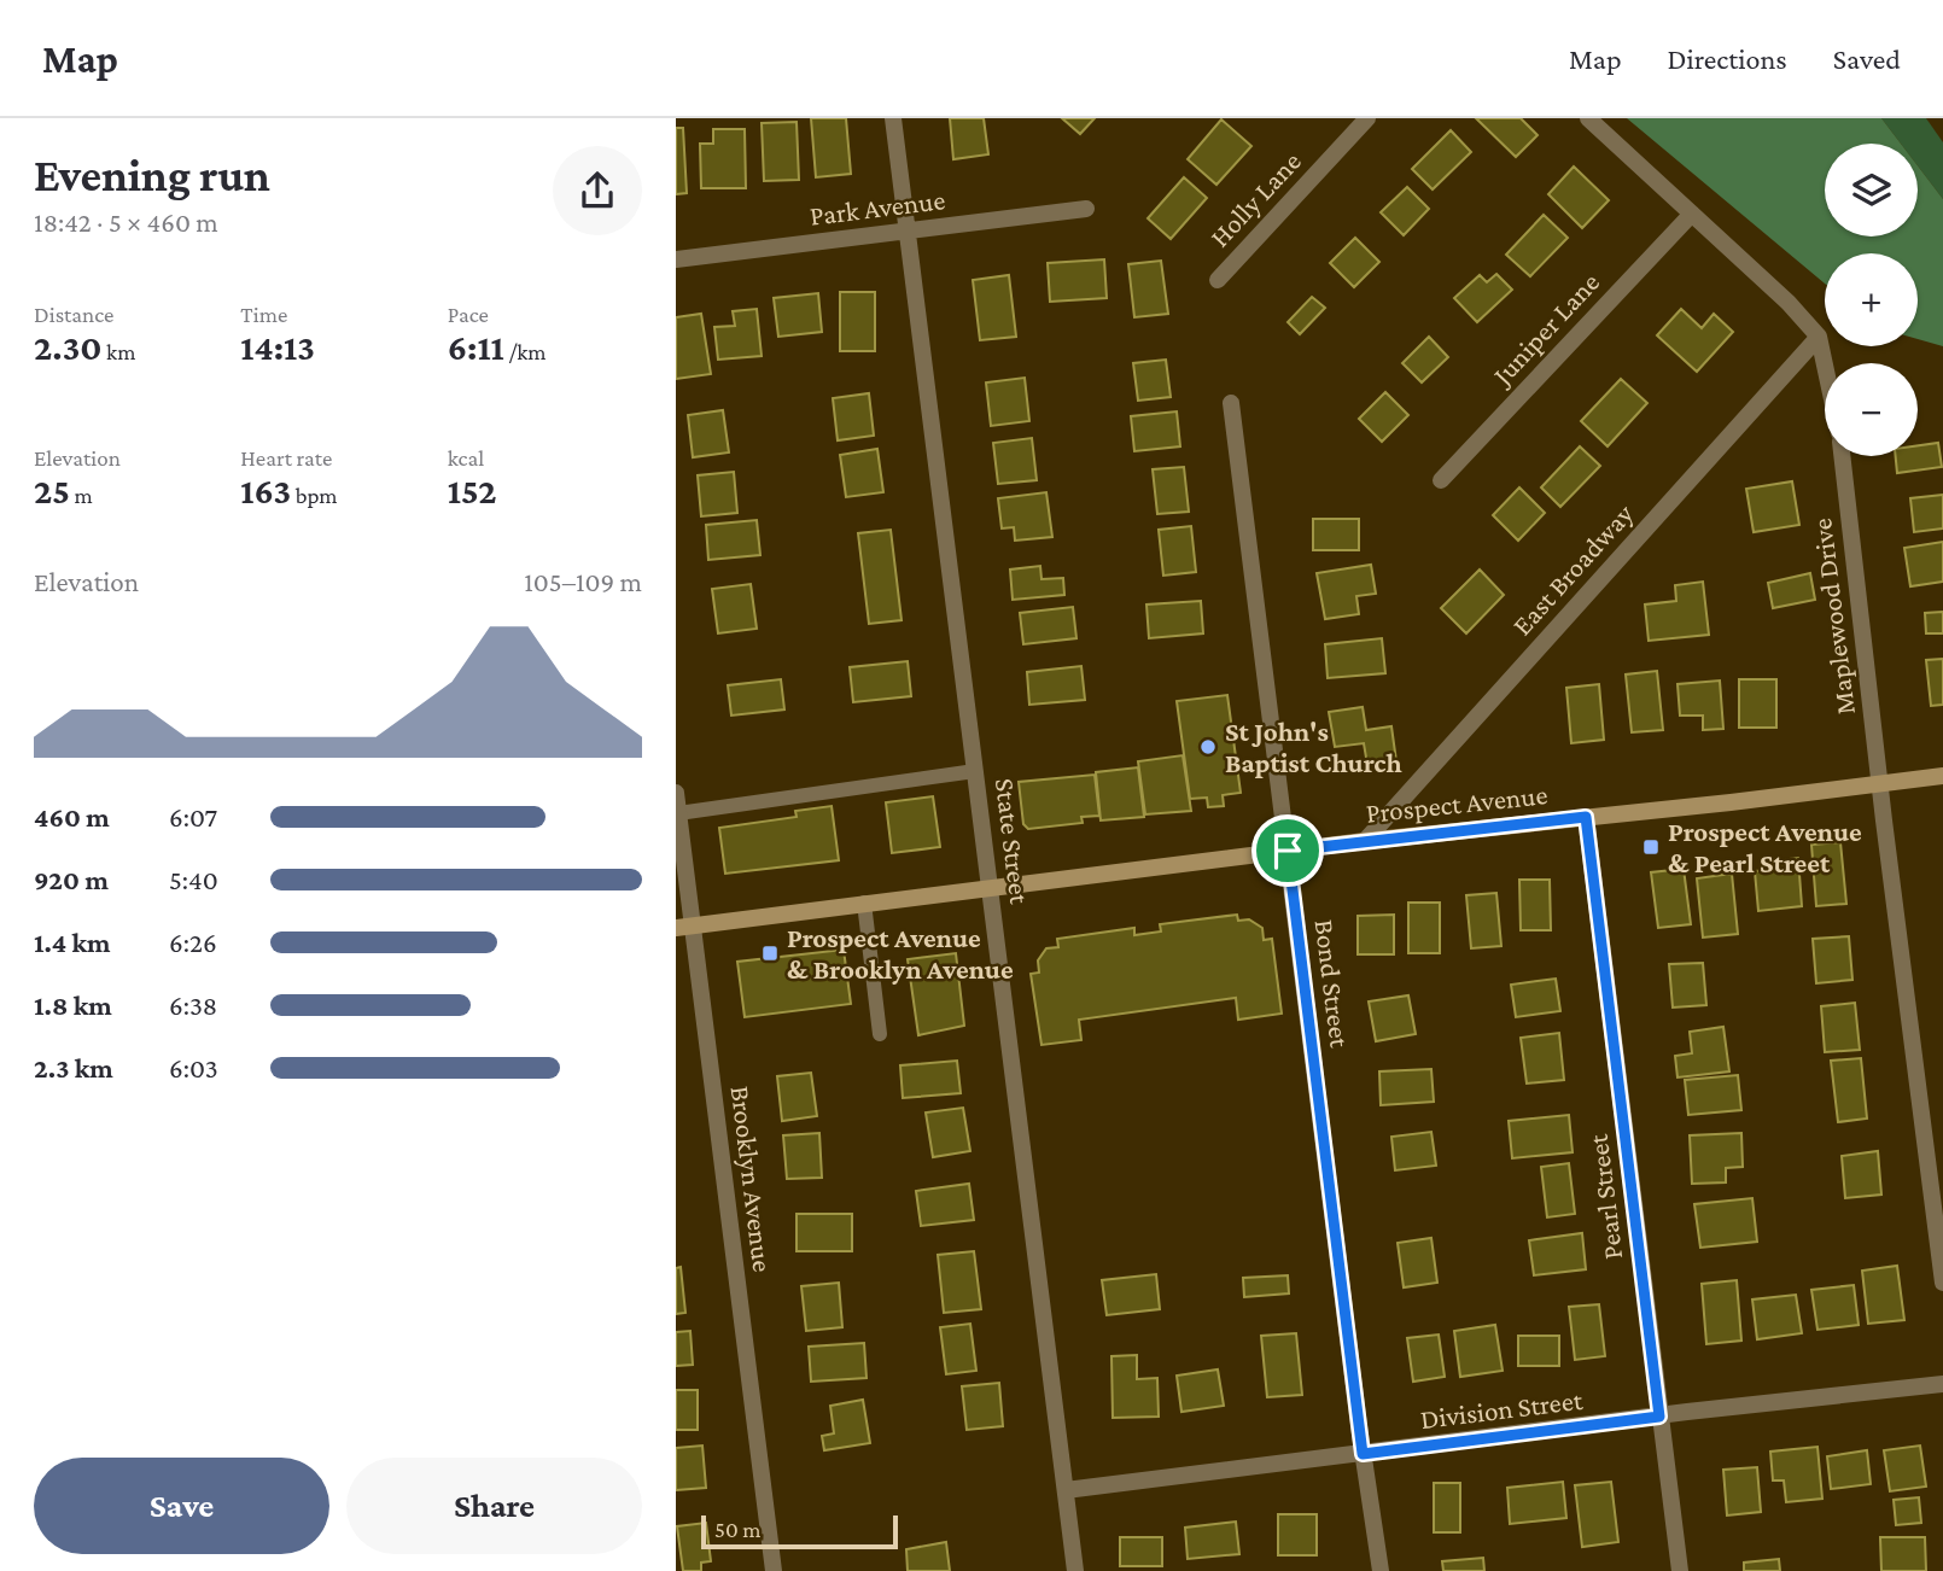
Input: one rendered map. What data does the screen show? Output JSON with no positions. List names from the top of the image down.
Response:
{
  "streets": {
    "main road": ["Prospect Avenue"],
    "street": [
      "Holly Lane",
      "Park Avenue",
      "Juniper Lane",
      "East Broadway",
      "Maplewood Drive",
      "State Street",
      "Bond Street",
      "Brooklyn Avenue",
      "Pearl Street",
      "Division Street"
    ]
  },
  "crossings": [
    ["Park Avenue", "State Street"],
    ["East Broadway", "Prospect Avenue"],
    ["Maplewood Drive", "Prospect Avenue"],
    ["Prospect Avenue", "State Street"],
    ["Prospect Avenue", "Bond Street"],
    ["Prospect Avenue", "Brooklyn Avenue"],
    ["Prospect Avenue", "Pearl Street"],
    ["State Street", "Division Street"],
    ["Bond Street", "Division Street"],
    ["Pearl Street", "Division Street"]
  ],
  "places": {
    "other": ["St John's Baptist Church"],
    "transit": ["Prospect Avenue & Pearl Street", "Prospect Avenue & Brooklyn Avenue"]
  },
  "scale_bar": "50 m",
  "page": {
    "header": "Map",
    "nav": ["Map", "Directions", "Saved"],
    "heading": ["Evening run", "18:42 · 5 × 460 m"],
    "map_buttons": ["+", "−"],
    "stats": [
      ["Distance", "2.30 km"],
      ["Time", "14:13"],
      ["Pace", "6:11 /km"],
      ["Elevation", "25 m"],
      ["Heart rate", "163 bpm"],
      ["kcal", "152"]
    ],
    "chart": ["Elevation", "105–109 m"],
    "list": [
      {
        "name": "460 m",
        "note": "6:07"
      },
      {
        "name": "920 m",
        "note": "5:40"
      },
      {
        "name": "1.4 km",
        "note": "6:26"
      },
      {
        "name": "1.8 km",
        "note": "6:38"
      },
      {
        "name": "2.3 km",
        "note": "6:03"
      }
    ],
    "buttons": ["Save", "Share"],
    "scale": "50 m"
  }
}
